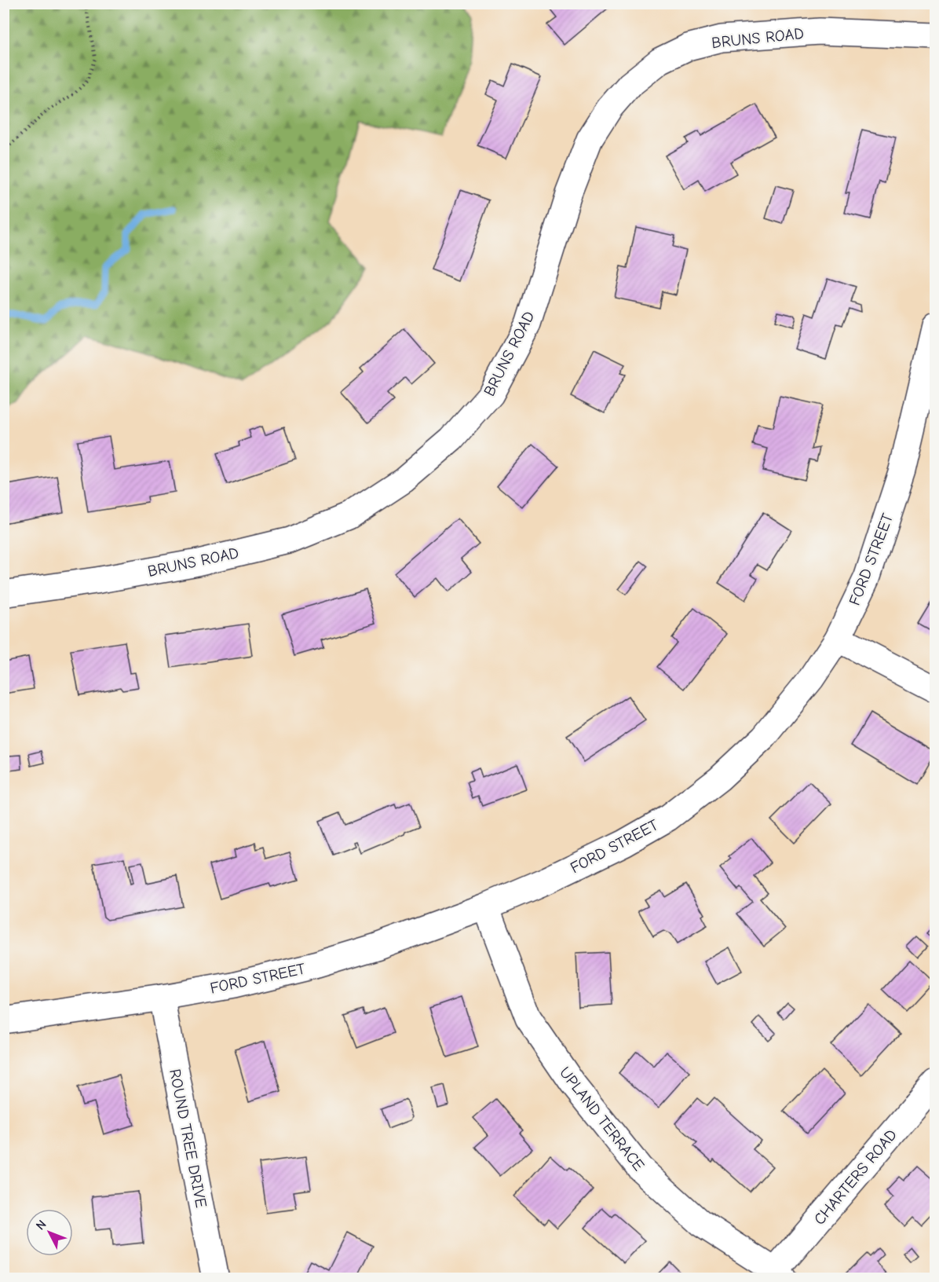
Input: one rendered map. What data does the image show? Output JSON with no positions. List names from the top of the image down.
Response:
{
  "streets": {
    "street": [
      "BRUNS ROAD",
      "FORD STREET",
      "UPLAND TERRACE",
      "ROUND TREE DRIVE",
      "CHARTERS ROAD"
    ]
  },
  "crossings": [
    ["FORD STREET", "UPLAND TERRACE"],
    ["FORD STREET", "ROUND TREE DRIVE"],
    ["UPLAND TERRACE", "CHARTERS ROAD"]
  ],
  "north": "top left"
}
